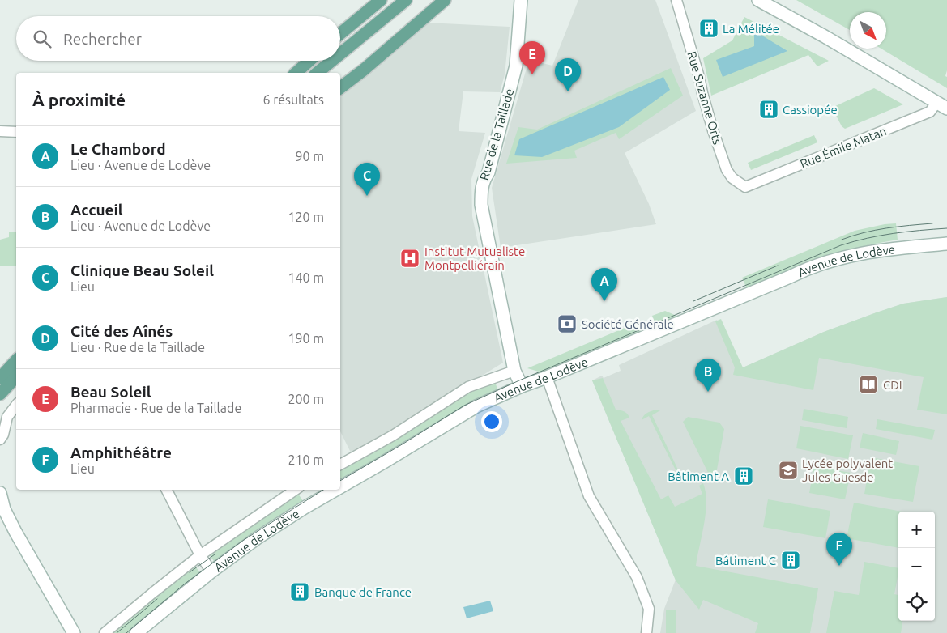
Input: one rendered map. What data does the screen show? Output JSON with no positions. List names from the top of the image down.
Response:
{
  "streets": {
    "street": [
      "Rue Suzanne Orts",
      "Rue de la Taillade",
      "Rue Émile Matan",
      "Avenue de Lodève"
    ]
  },
  "crossings": [
    ["Rue Suzanne Orts", "Rue Émile Matan"],
    ["Rue de la Taillade", "Avenue de Lodève"]
  ],
  "places": {
    "building": [
      "La Mélitée",
      "Cassiopée",
      "Bâtiment A",
      "Bâtiment C",
      "Banque de France"
    ],
    "hospital": ["Institut Mutualiste Montpelliérain"],
    "bank": ["Société Générale"],
    "library": ["CDI"],
    "school or university": ["Lycée polyvalent Jules Guesde"]
  },
  "north": "bottom right",
  "page": {
    "search": "Rechercher",
    "pins": [
      "E",
      "D",
      "C",
      "A",
      "B",
      "F"
    ],
    "heading": ["À proximité", "6 résultats"],
    "list": [
      {
        "mark": "A",
        "name": "Le Chambord",
        "note": "Lieu · Avenue de Lodève",
        "value": "90 m"
      },
      {
        "mark": "B",
        "name": "Accueil",
        "note": "Lieu · Avenue de Lodève",
        "value": "120 m"
      },
      {
        "mark": "C",
        "name": "Clinique Beau Soleil",
        "note": "Lieu",
        "value": "140 m"
      },
      {
        "mark": "D",
        "name": "Cité des Aînés",
        "note": "Lieu · Rue de la Taillade",
        "value": "190 m"
      },
      {
        "mark": "E",
        "name": "Beau Soleil",
        "note": "Pharmacie · Rue de la Taillade",
        "value": "200 m"
      },
      {
        "mark": "F",
        "name": "Amphithéâtre",
        "note": "Lieu",
        "value": "210 m"
      }
    ],
    "map_buttons": ["+", "−"]
  }
}
